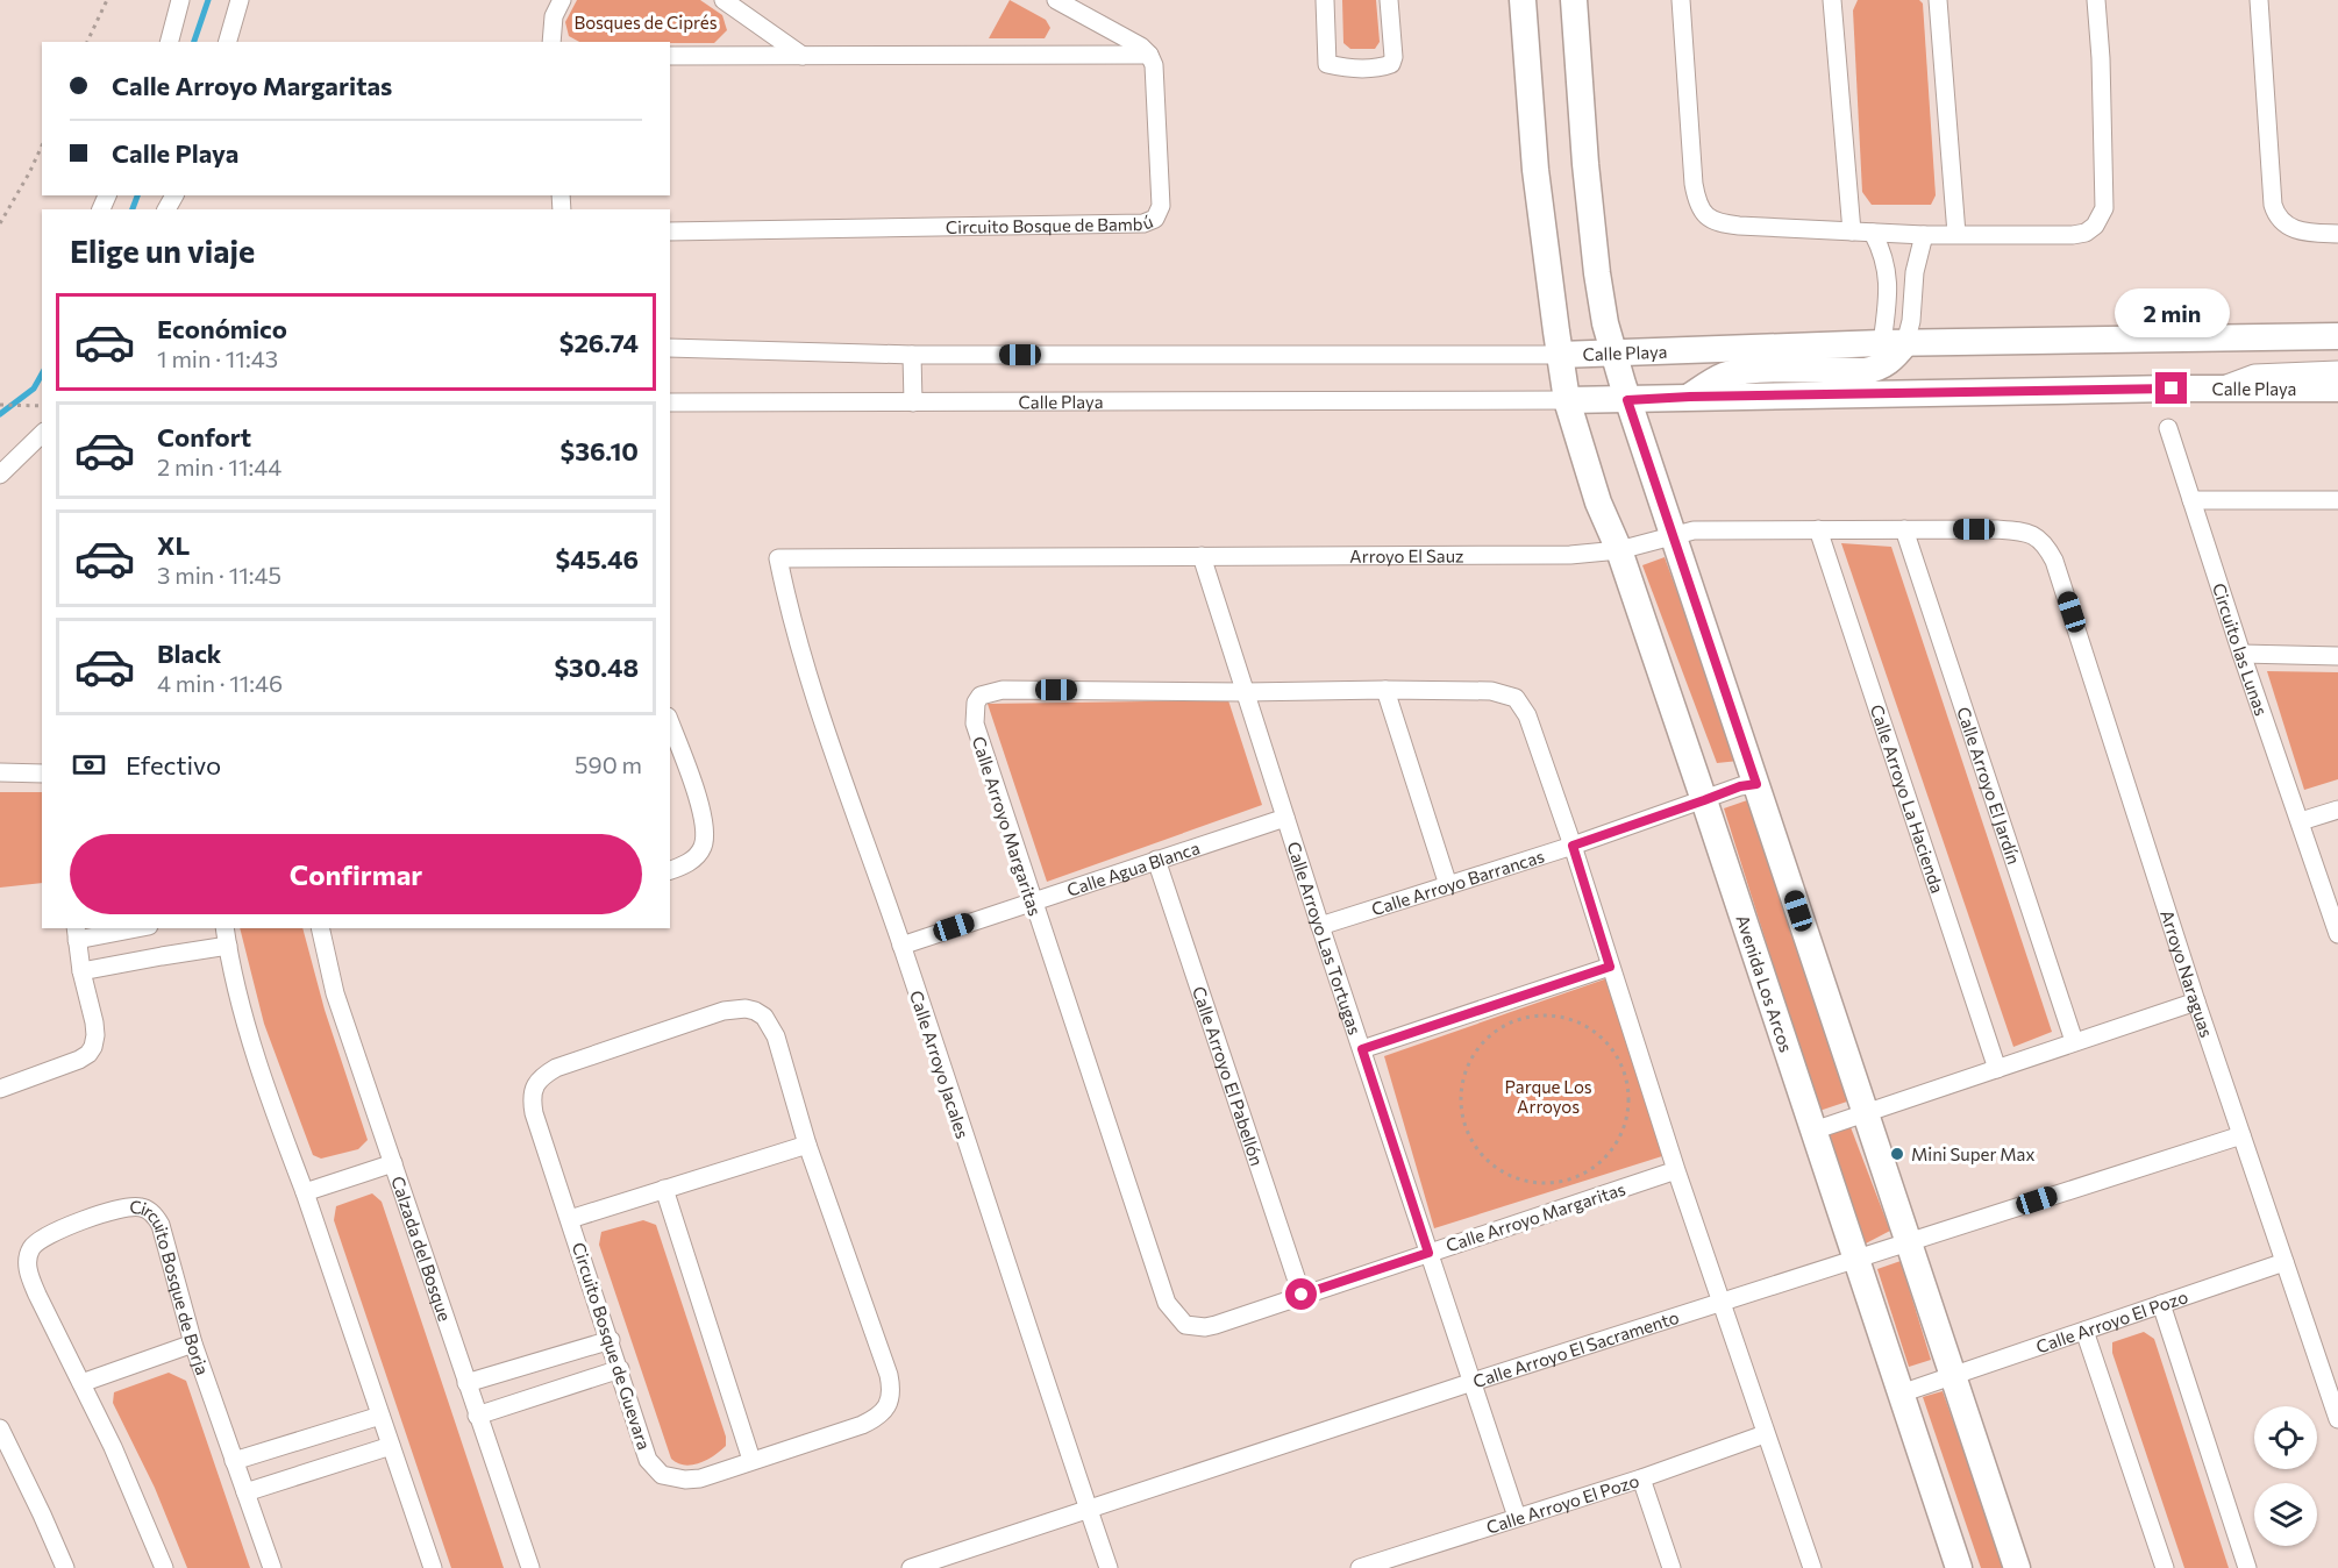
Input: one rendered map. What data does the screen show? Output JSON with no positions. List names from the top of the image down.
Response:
{
  "streets": {
    "street": [
      "Circuito Bosque de Bambú",
      "Calle Playa",
      "Arroyo El Sauz",
      "Circuito las Lunas",
      "Calle Arroyo El Jardín",
      "Calle Arroyo La Hacienda",
      "Calle Arroyo Margaritas",
      "Calle Agua Blanca",
      "Calle Arroyo Barrancas",
      "Calle Arroyo Las Tortugas",
      "Arroyo Naraguas",
      "Avenida Los Arcos",
      "Calle Arroyo Jacales",
      "Calle Arroyo El Pabellón",
      "Calzada del Bosque",
      "Circuito Bosque de Borja",
      "Calle Arroyo El Pozo",
      "Circuito Bosque de Guevara",
      "Calle Arroyo El Sacramento"
    ]
  },
  "crossings": [
    ["Calle Playa", "Avenida Los Arcos"],
    ["Arroyo El Sauz", "Calle Arroyo El Jardín"],
    ["Arroyo El Sauz", "Calle Arroyo La Hacienda"],
    ["Arroyo El Sauz", "Calle Arroyo Las Tortugas"],
    ["Arroyo El Sauz", "Arroyo Naraguas"],
    ["Arroyo El Sauz", "Avenida Los Arcos"],
    ["Arroyo El Sauz", "Calle Arroyo Jacales"],
    ["Calle Arroyo Margaritas", "Calle Agua Blanca"],
    ["Calle Arroyo Margaritas", "Calle Arroyo Barrancas"],
    ["Calle Arroyo Margaritas", "Calle Arroyo Las Tortugas"],
    ["Calle Arroyo Margaritas", "Calle Arroyo El Pabellón"],
    ["Calle Arroyo Margaritas", "Calle Arroyo El Pozo"],
    ["Calle Arroyo Margaritas", "Calle Arroyo El Sacramento"],
    ["Calle Agua Blanca", "Calle Arroyo Las Tortugas"],
    ["Calle Agua Blanca", "Calle Arroyo Jacales"],
    ["Calle Agua Blanca", "Calle Arroyo El Pabellón"],
    ["Calle Arroyo Barrancas", "Calle Arroyo Las Tortugas"],
    ["Calle Arroyo Barrancas", "Avenida Los Arcos"],
    ["Calle Arroyo Las Tortugas", "Calle Arroyo El Pozo"],
    ["Calle Arroyo Las Tortugas", "Calle Arroyo El Sacramento"],
    ["Arroyo Naraguas", "Calle Arroyo El Pozo"],
    ["Arroyo Naraguas", "Calle Arroyo El Sacramento"],
    ["Avenida Los Arcos", "Calle Arroyo El Pozo"],
    ["Avenida Los Arcos", "Calle Arroyo El Sacramento"],
    ["Calle Arroyo Jacales", "Calle Arroyo El Sacramento"]
  ],
  "parks": ["Bosques de Ciprés", "Parque Los Arroyos"],
  "places": ["Mini Super Max"],
  "page": {
    "banner": ["Calle Arroyo Margaritas", "Calle Playa"],
    "heading": "Elige un viaje",
    "bubble": "2 min",
    "list": [
      {
        "name": "Económico",
        "note": "1 min · 11:43",
        "value": "$26.74"
      },
      {
        "name": "Confort",
        "note": "2 min · 11:44",
        "value": "$36.10"
      },
      {
        "name": "XL",
        "note": "3 min · 11:45",
        "value": "$45.46"
      },
      {
        "name": "Black",
        "note": "4 min · 11:46",
        "value": "$30.48"
      }
    ],
    "pay": ["Efectivo", "590 m"],
    "buttons": "Confirmar"
  }
}
